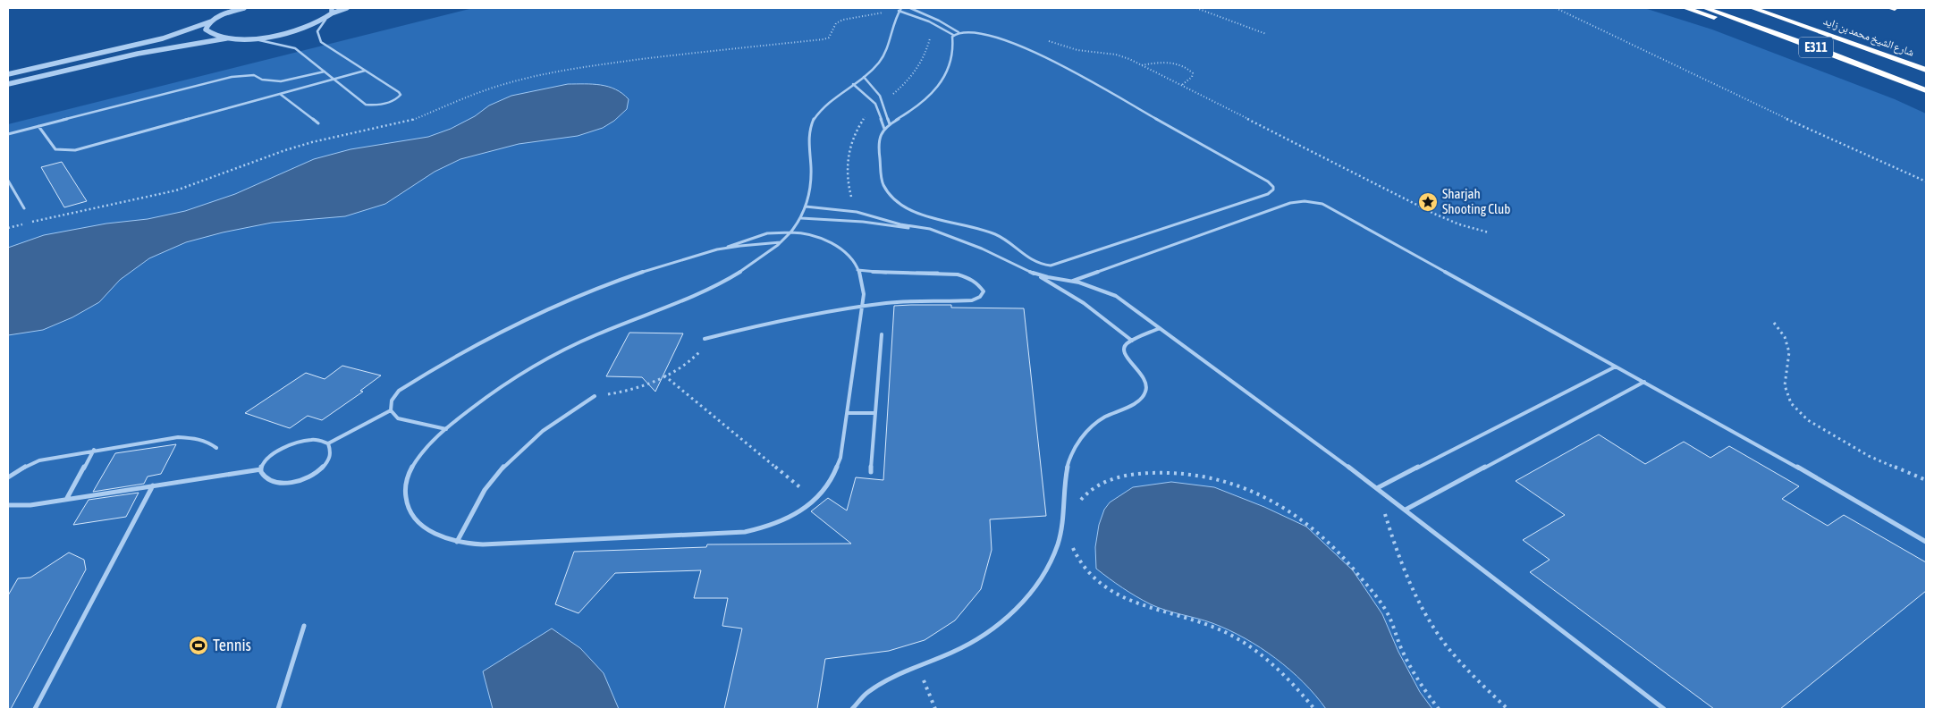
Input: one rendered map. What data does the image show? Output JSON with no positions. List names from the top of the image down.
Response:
{
  "streets": {
    "highway": ["شارع الشيخ محمد بن زايد", "E311"]
  },
  "places": {
    "place": ["Sharjah Shooting Club"],
    "sports": ["Tennis"]
  }
}
